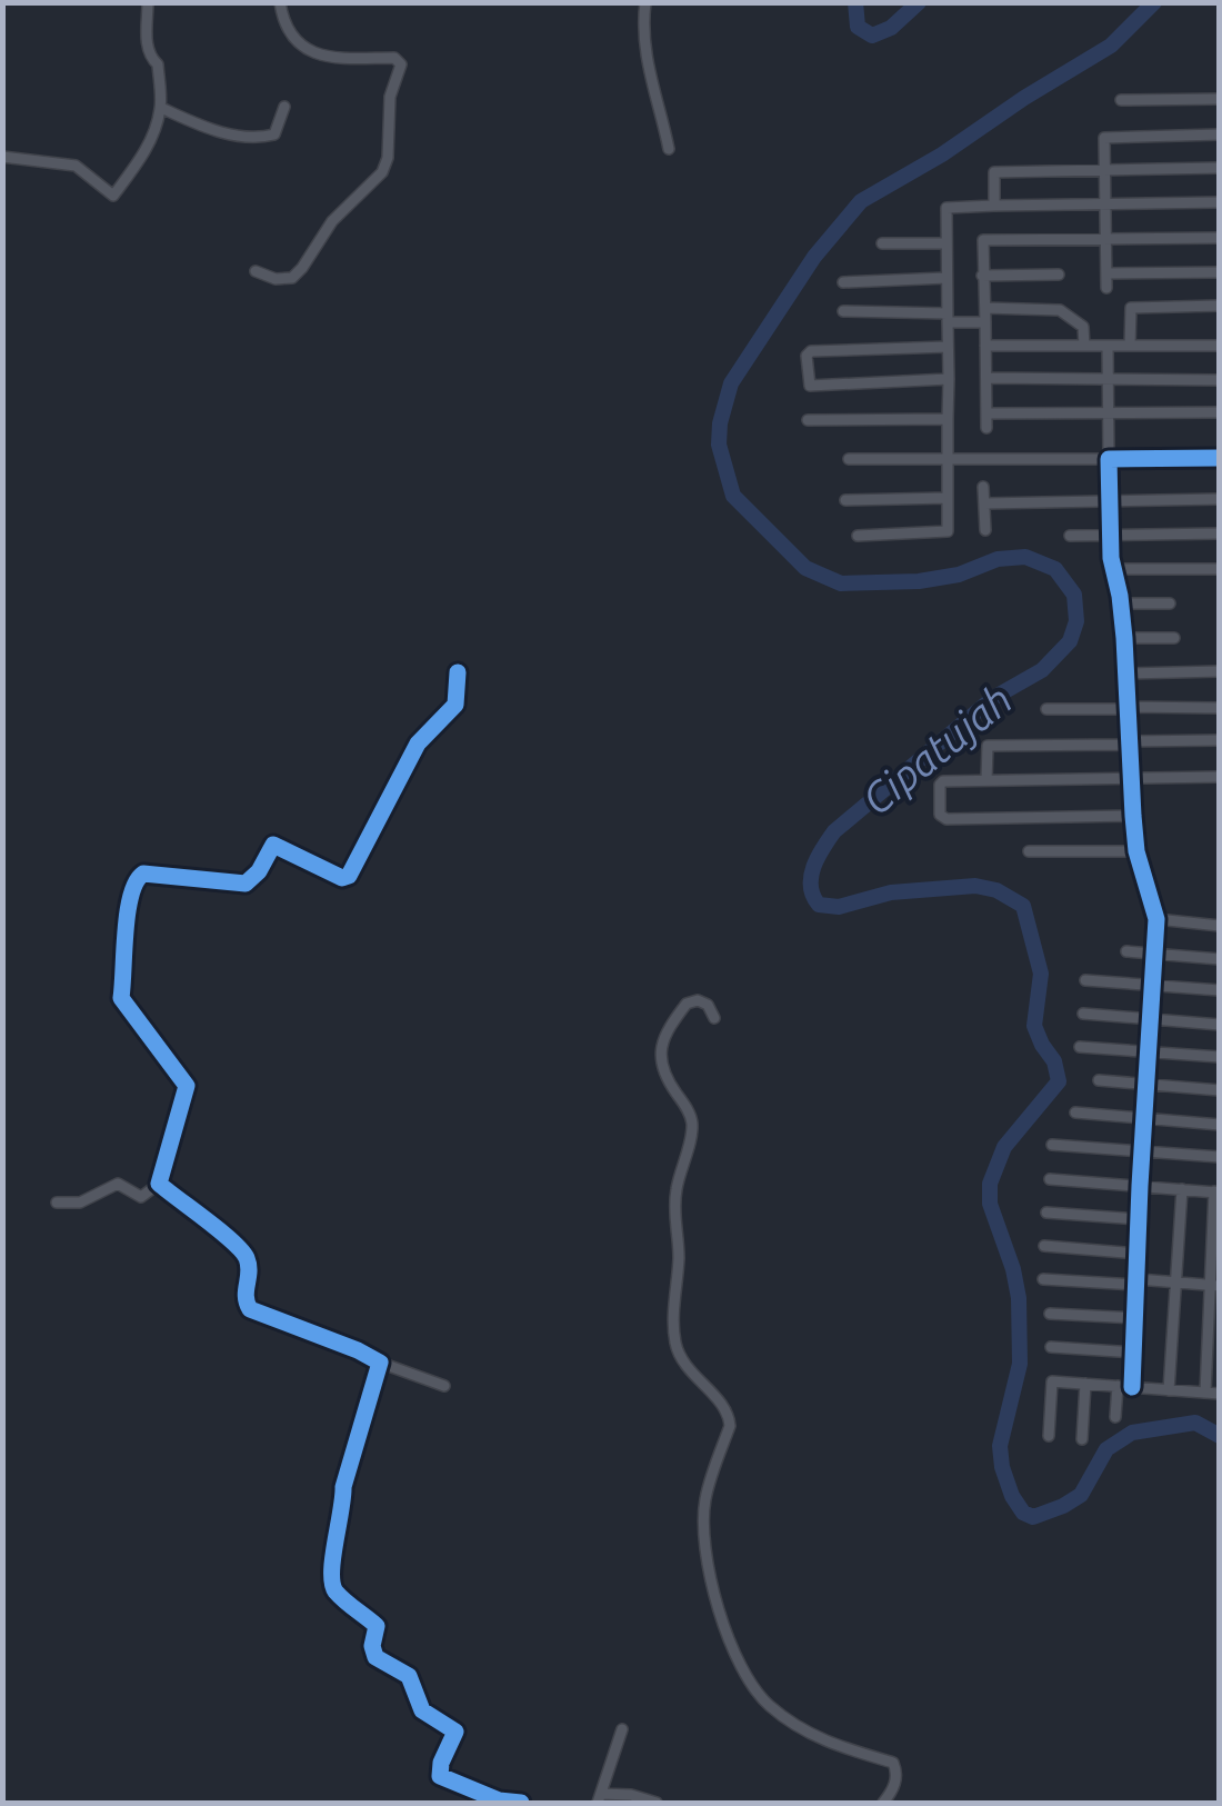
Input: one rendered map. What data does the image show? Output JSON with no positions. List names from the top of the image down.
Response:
{
  "water": ["Cipatujah"]
}
